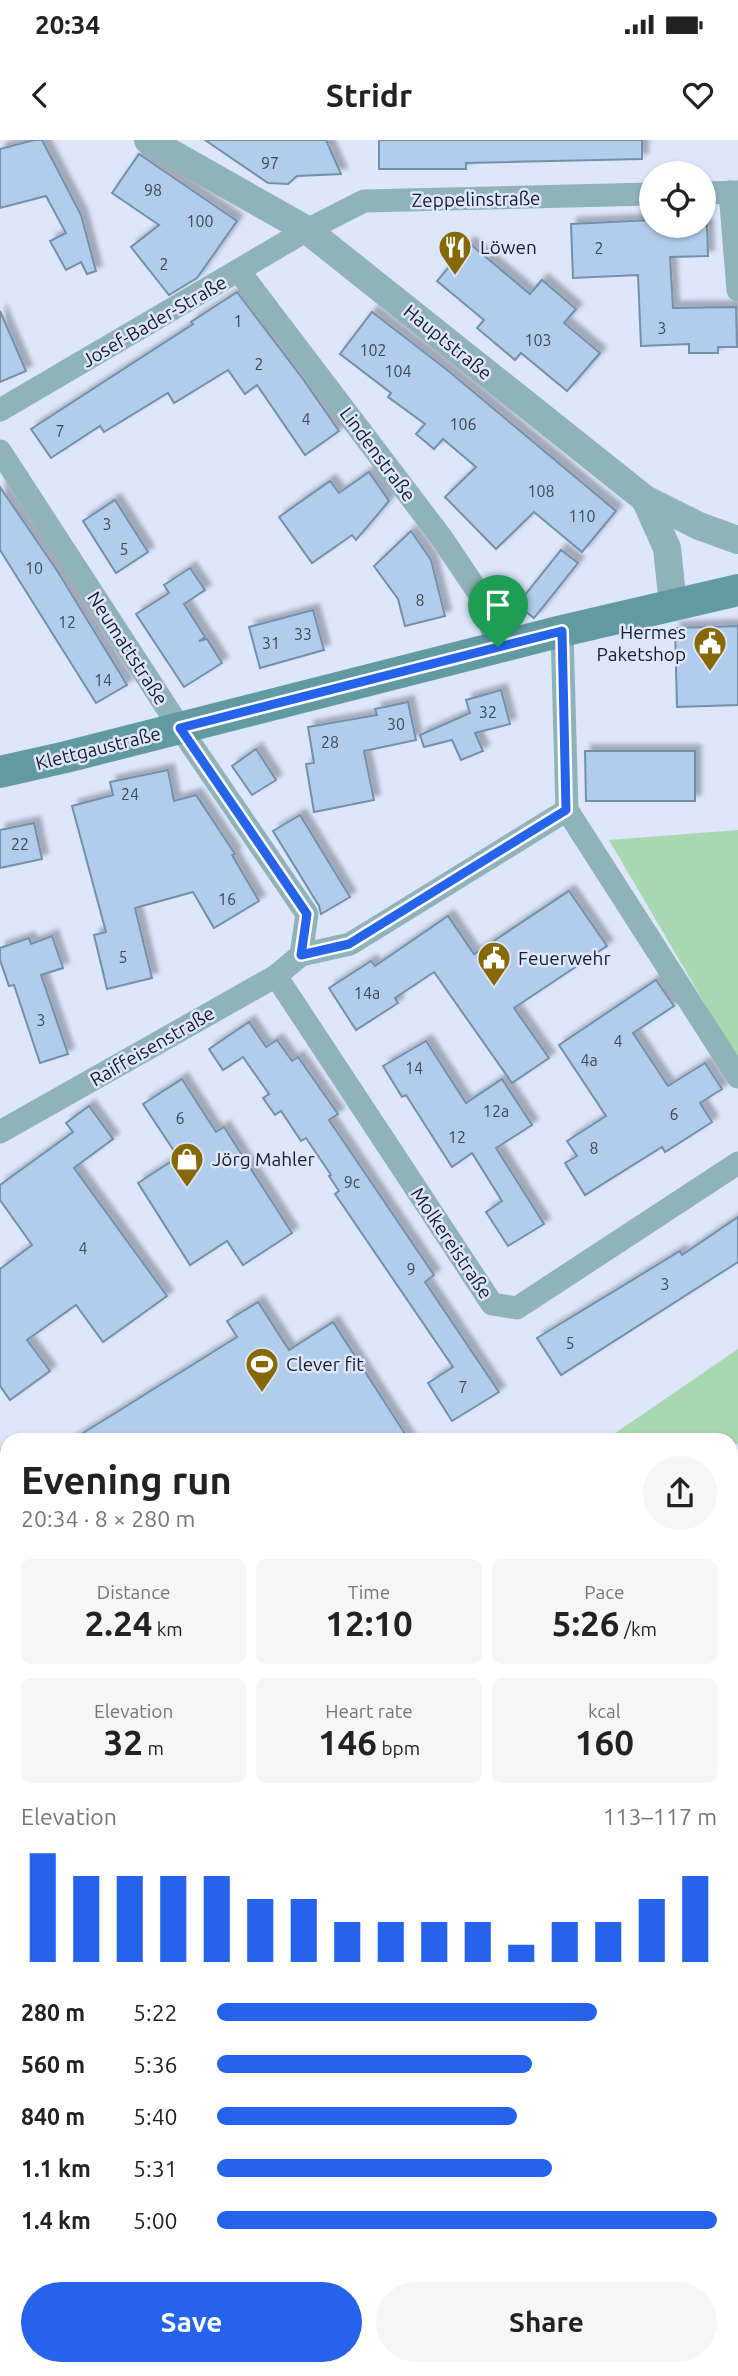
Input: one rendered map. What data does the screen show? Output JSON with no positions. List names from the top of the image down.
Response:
{
  "streets": {
    "main road": ["Klettgaustraße"],
    "street": [
      "Zeppelinstraße",
      "Josef-Bader-Straße",
      "Hauptstraße",
      "Lindenstraße",
      "Neumattstraße",
      "Raiffeisenstraße",
      "Molkereistraße"
    ]
  },
  "crossings": [
    ["Zeppelinstraße", "Josef-Bader-Straße"],
    ["Zeppelinstraße", "Hauptstraße"],
    ["Josef-Bader-Straße", "Hauptstraße"],
    ["Josef-Bader-Straße", "Lindenstraße"],
    ["Hauptstraße", "Klettgaustraße"],
    ["Lindenstraße", "Klettgaustraße"],
    ["Neumattstraße", "Klettgaustraße"],
    ["Neumattstraße", "Raiffeisenstraße"],
    ["Raiffeisenstraße", "Molkereistraße"]
  ],
  "places": {
    "restaurant": ["Löwen"],
    "public building": ["Hermes Paketshop", "Feuerwehr"],
    "shop": ["Jörg Mahler"],
    "sports": ["Clever fit"]
  },
  "house_numbers": [
    "97",
    "98",
    "100",
    "2",
    "2",
    "1",
    "3",
    "103",
    "102",
    "2",
    "104",
    "4",
    "106",
    "7",
    "108",
    "110",
    "3",
    "5",
    "10",
    "8",
    "12",
    "33",
    "31",
    "14",
    "32",
    "30",
    "28",
    "24",
    "22",
    "16",
    "5",
    "14a",
    "3",
    "4",
    "4a",
    "14",
    "12a",
    "6",
    "6",
    "12",
    "8",
    "9c",
    "4",
    "9",
    "3",
    "5",
    "7"
  ],
  "page": {
    "status": "20:34",
    "header": "Stridr",
    "heading": ["Evening run", "20:34 · 8 × 280 m"],
    "stats": [
      ["Distance", "2.24 km"],
      ["Time", "12:10"],
      ["Pace", "5:26 /km"],
      ["Elevation", "32 m"],
      ["Heart rate", "146 bpm"],
      ["kcal", "160"]
    ],
    "chart": ["Elevation", "113–117 m"],
    "list": [
      {
        "name": "280 m",
        "note": "5:22"
      },
      {
        "name": "560 m",
        "note": "5:36"
      },
      {
        "name": "840 m",
        "note": "5:40"
      },
      {
        "name": "1.1 km",
        "note": "5:31"
      },
      {
        "name": "1.4 km",
        "note": "5:00"
      }
    ],
    "buttons": ["Save", "Share"]
  }
}
